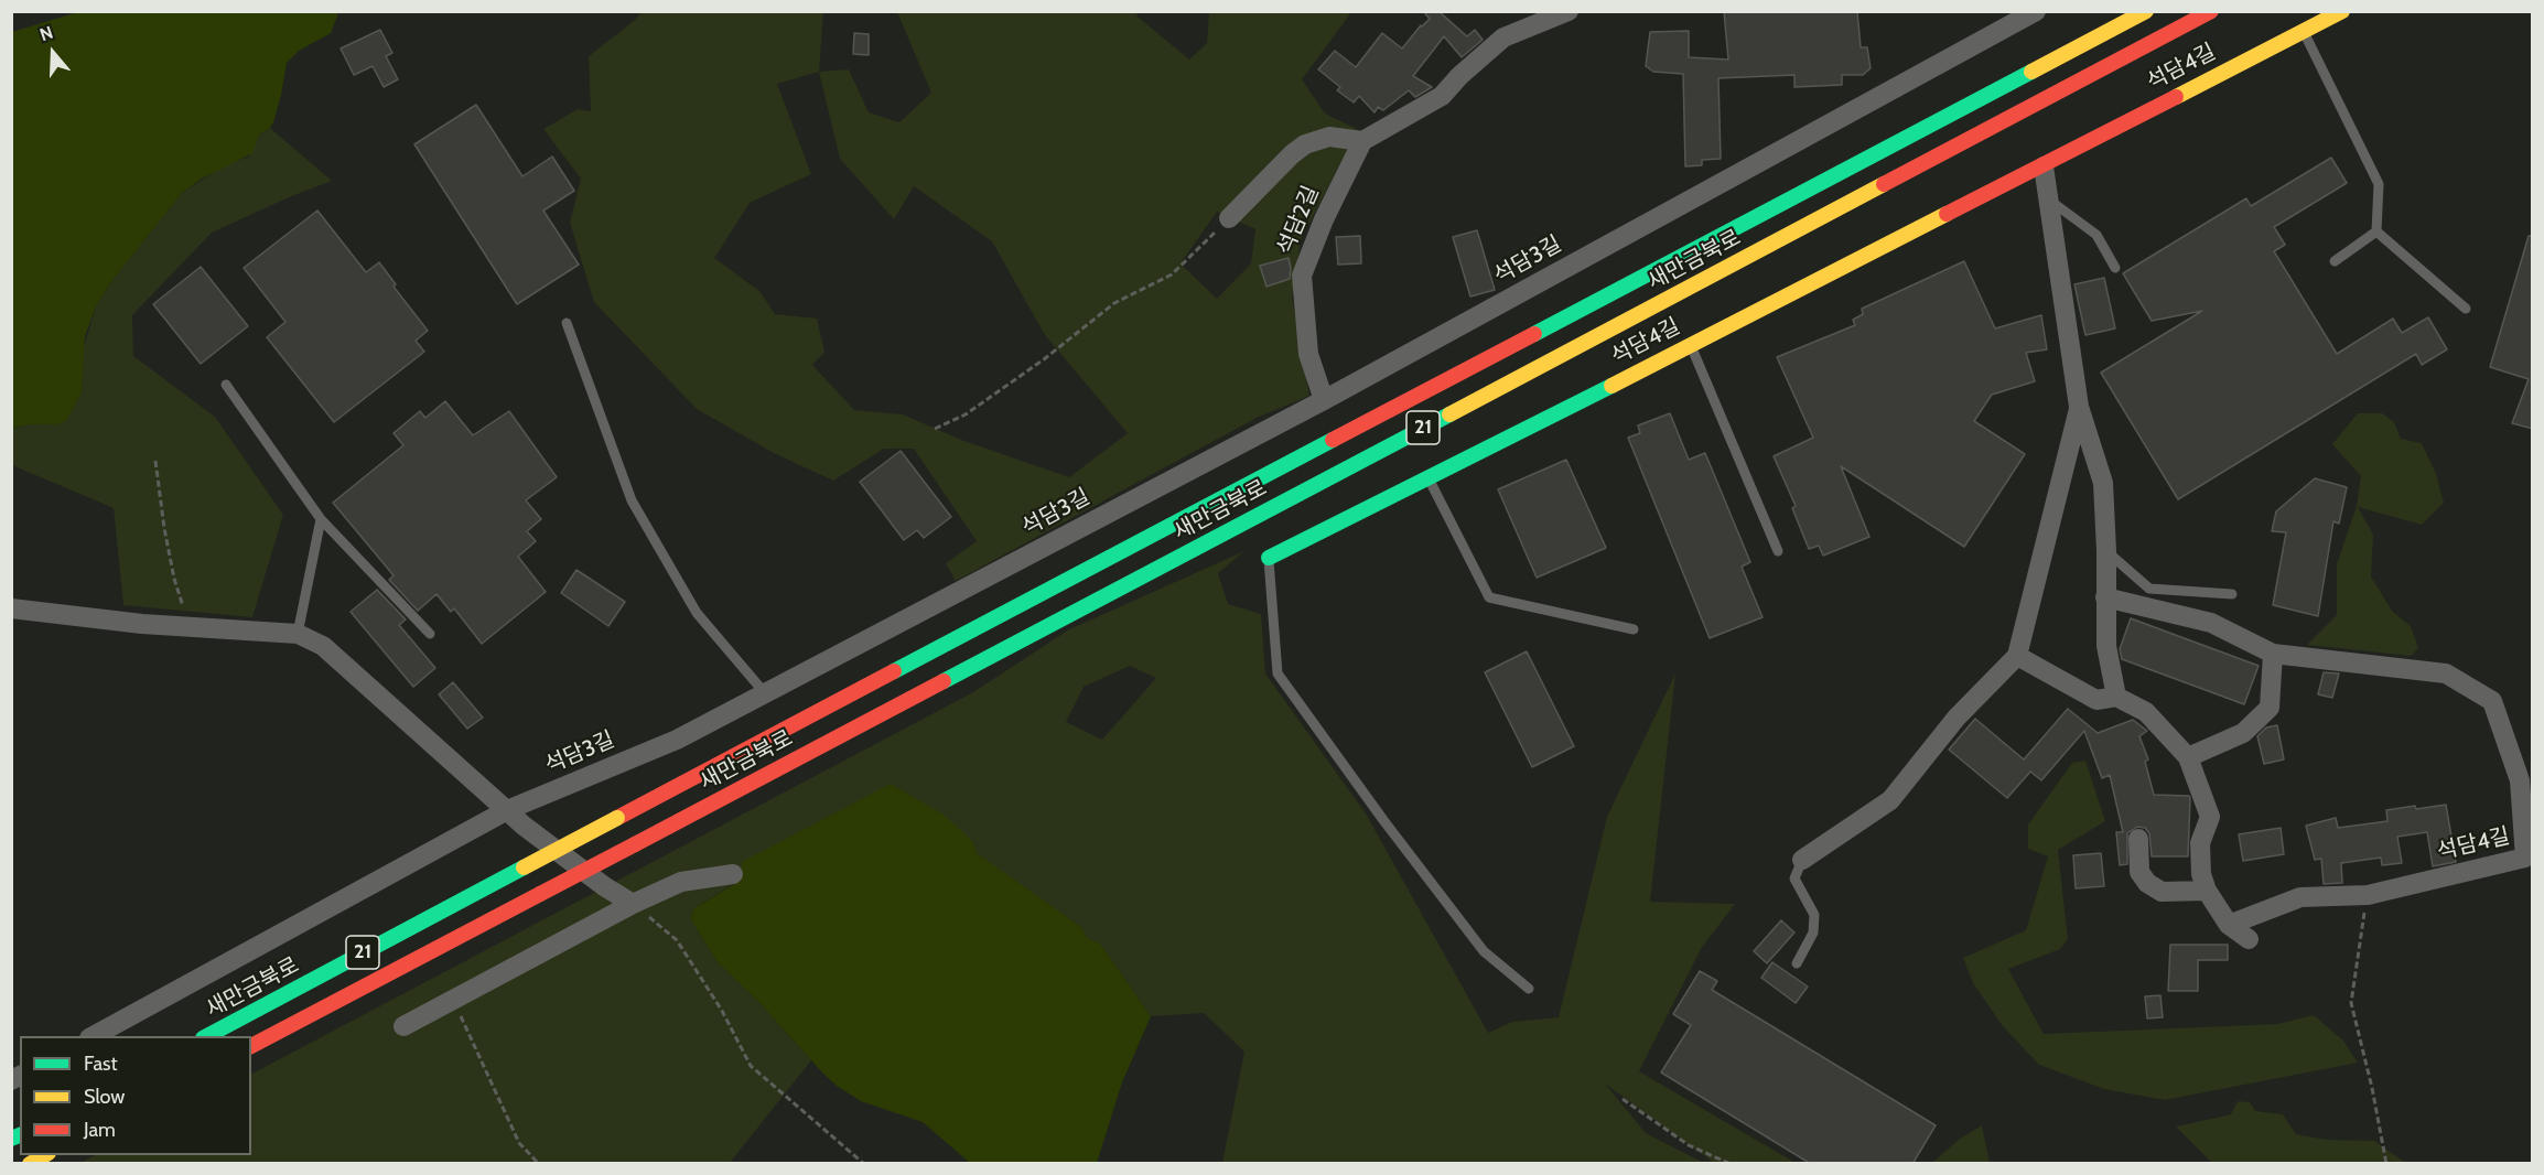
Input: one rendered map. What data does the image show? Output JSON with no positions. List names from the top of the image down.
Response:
{
  "streets": {
    "main road": ["석담4길", "새만금북로", "21"],
    "street": ["석담2길", "석담3길"]
  },
  "crossings": [
    ["석담2길", "석담3길"]
  ],
  "legend": ["Fast", "Slow", "Jam"],
  "north": "top"
}
